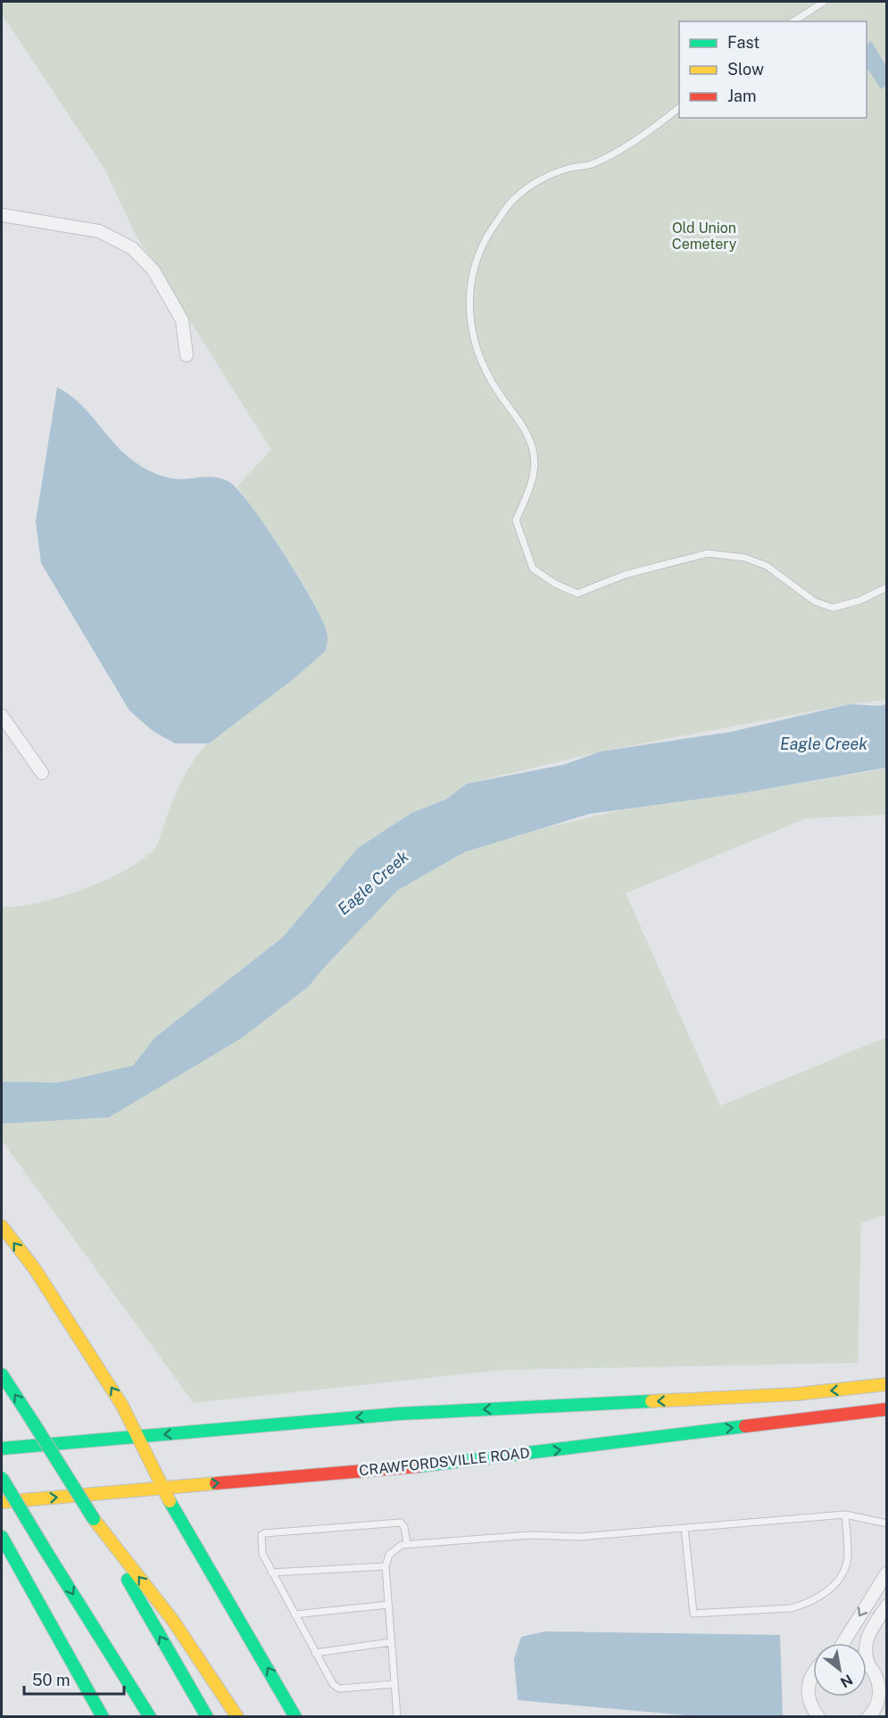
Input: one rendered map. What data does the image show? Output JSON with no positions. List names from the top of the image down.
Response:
{
  "streets": {
    "main road": ["CRAWFORDSVILLE ROAD"]
  },
  "water": ["Eagle Creek"],
  "parks": ["Old Union Cemetery"],
  "legend": ["Fast", "Slow", "Jam"],
  "scale_bar": "50 m",
  "north": "bottom right"
}
